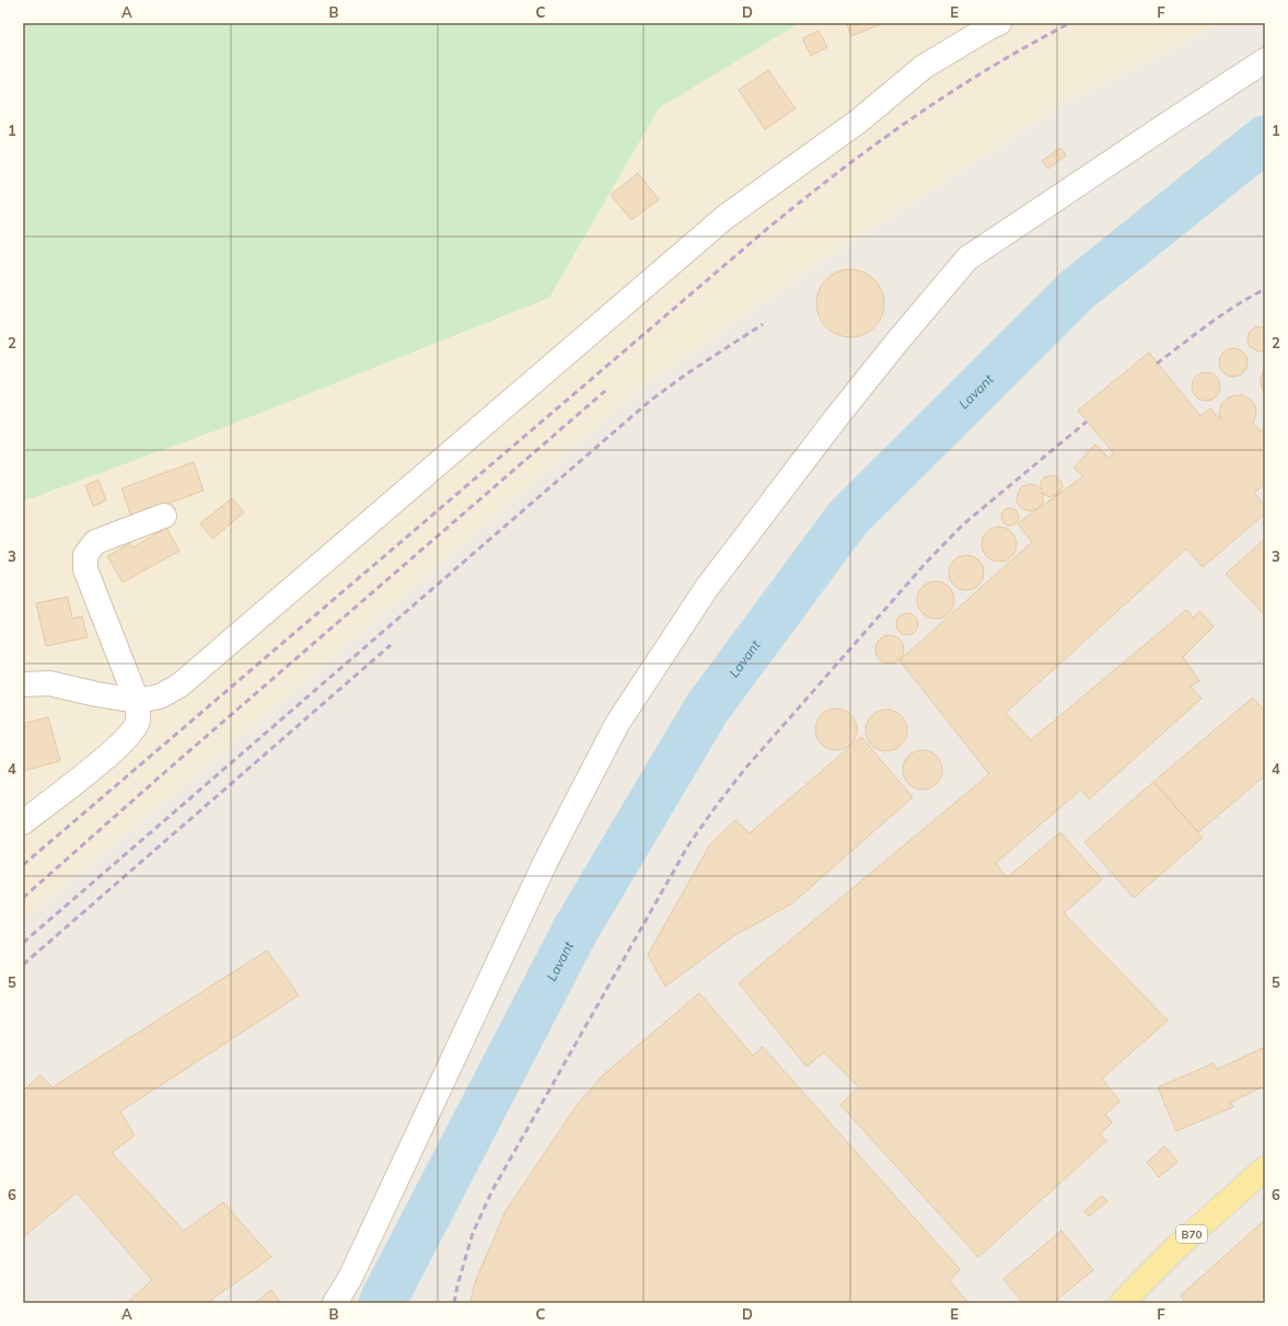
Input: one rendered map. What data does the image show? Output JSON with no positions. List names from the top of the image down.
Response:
{
  "streets": {
    "main road": ["B70"]
  },
  "water": ["Lavant"],
  "grid": {
    "columns": [
      "A",
      "B",
      "C",
      "D",
      "E",
      "F"
    ],
    "rows": [
      "1",
      "2",
      "3",
      "4",
      "5",
      "6"
    ]
  }
}
